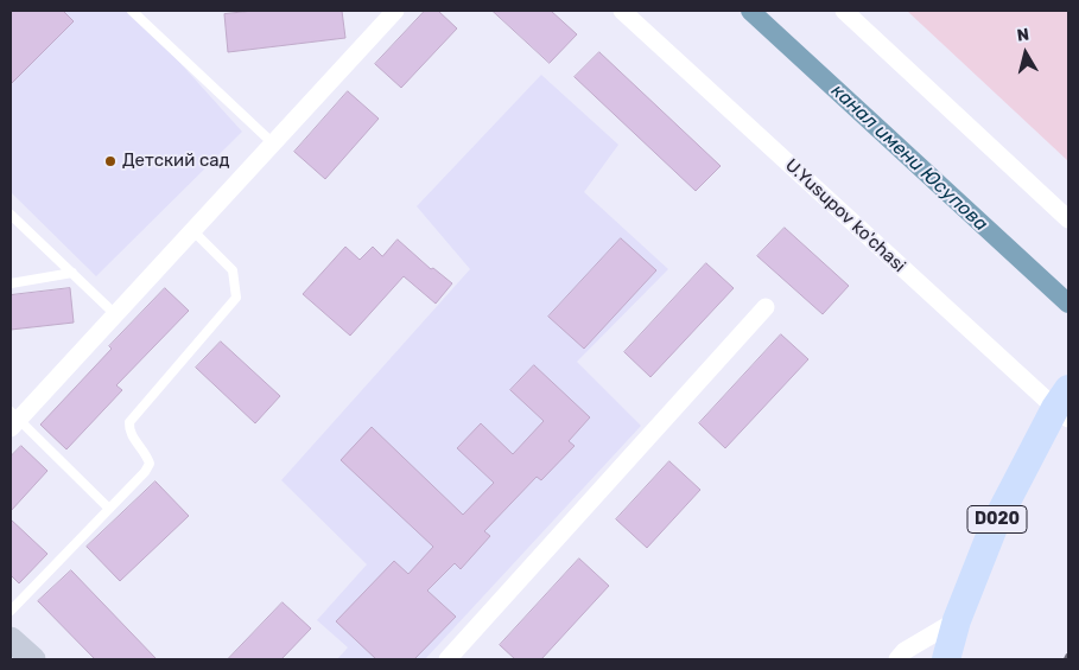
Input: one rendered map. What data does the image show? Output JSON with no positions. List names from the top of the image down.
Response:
{
  "streets": {
    "main road": ["D020"],
    "street": ["U.Yusupov ko'chasi"]
  },
  "crossings": [
    ["U.Yusupov ko'chasi", "D020"]
  ],
  "water": ["канал имени Юсупова"],
  "places": ["Детский сад"],
  "north": "top"
}
